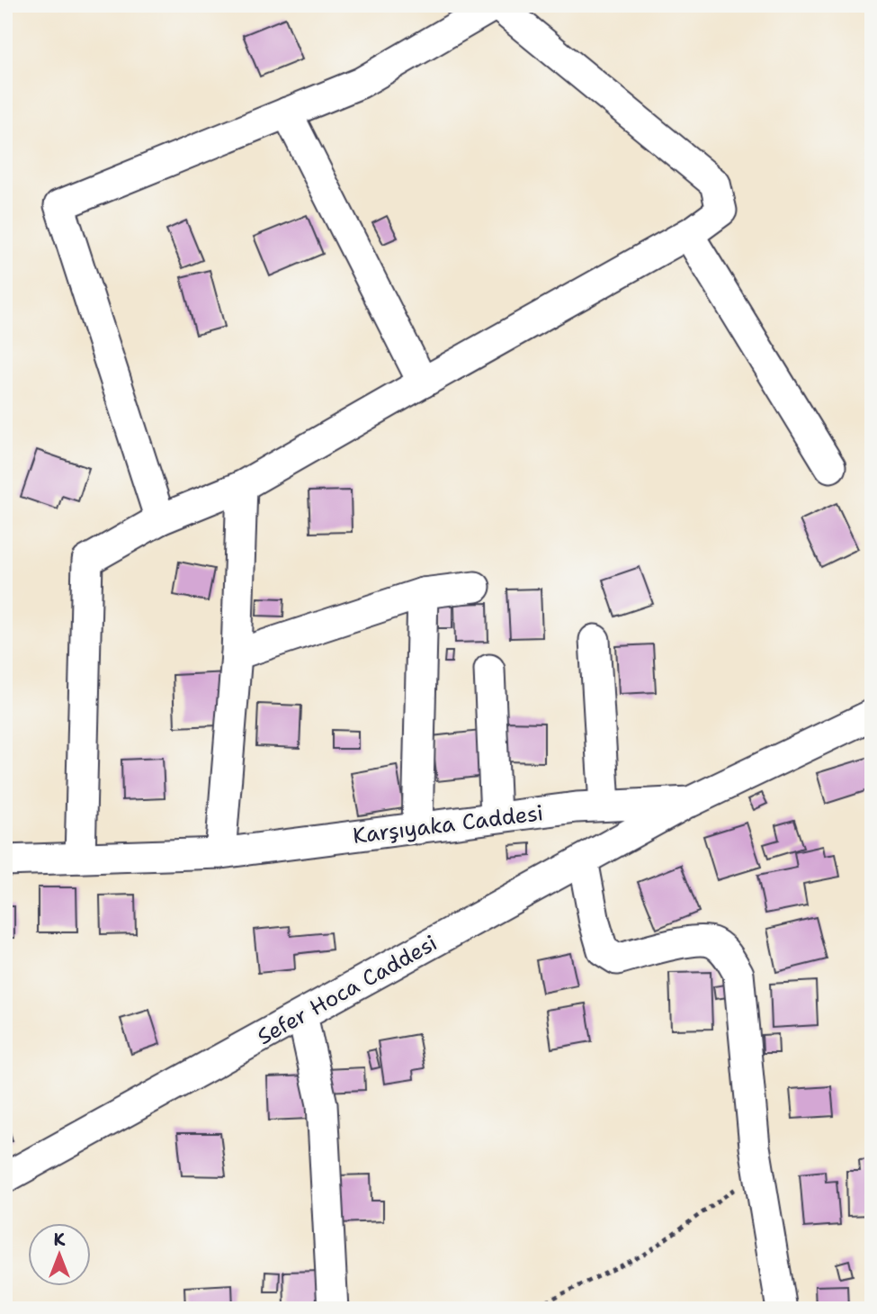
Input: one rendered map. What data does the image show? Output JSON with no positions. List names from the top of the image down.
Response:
{
  "streets": {
    "street": ["Karşıyaka Caddesi", "Sefer Hoca Caddesi"]
  },
  "crossings": [
    ["Karşıyaka Caddesi", "Sefer Hoca Caddesi"]
  ],
  "north": "top"
}
